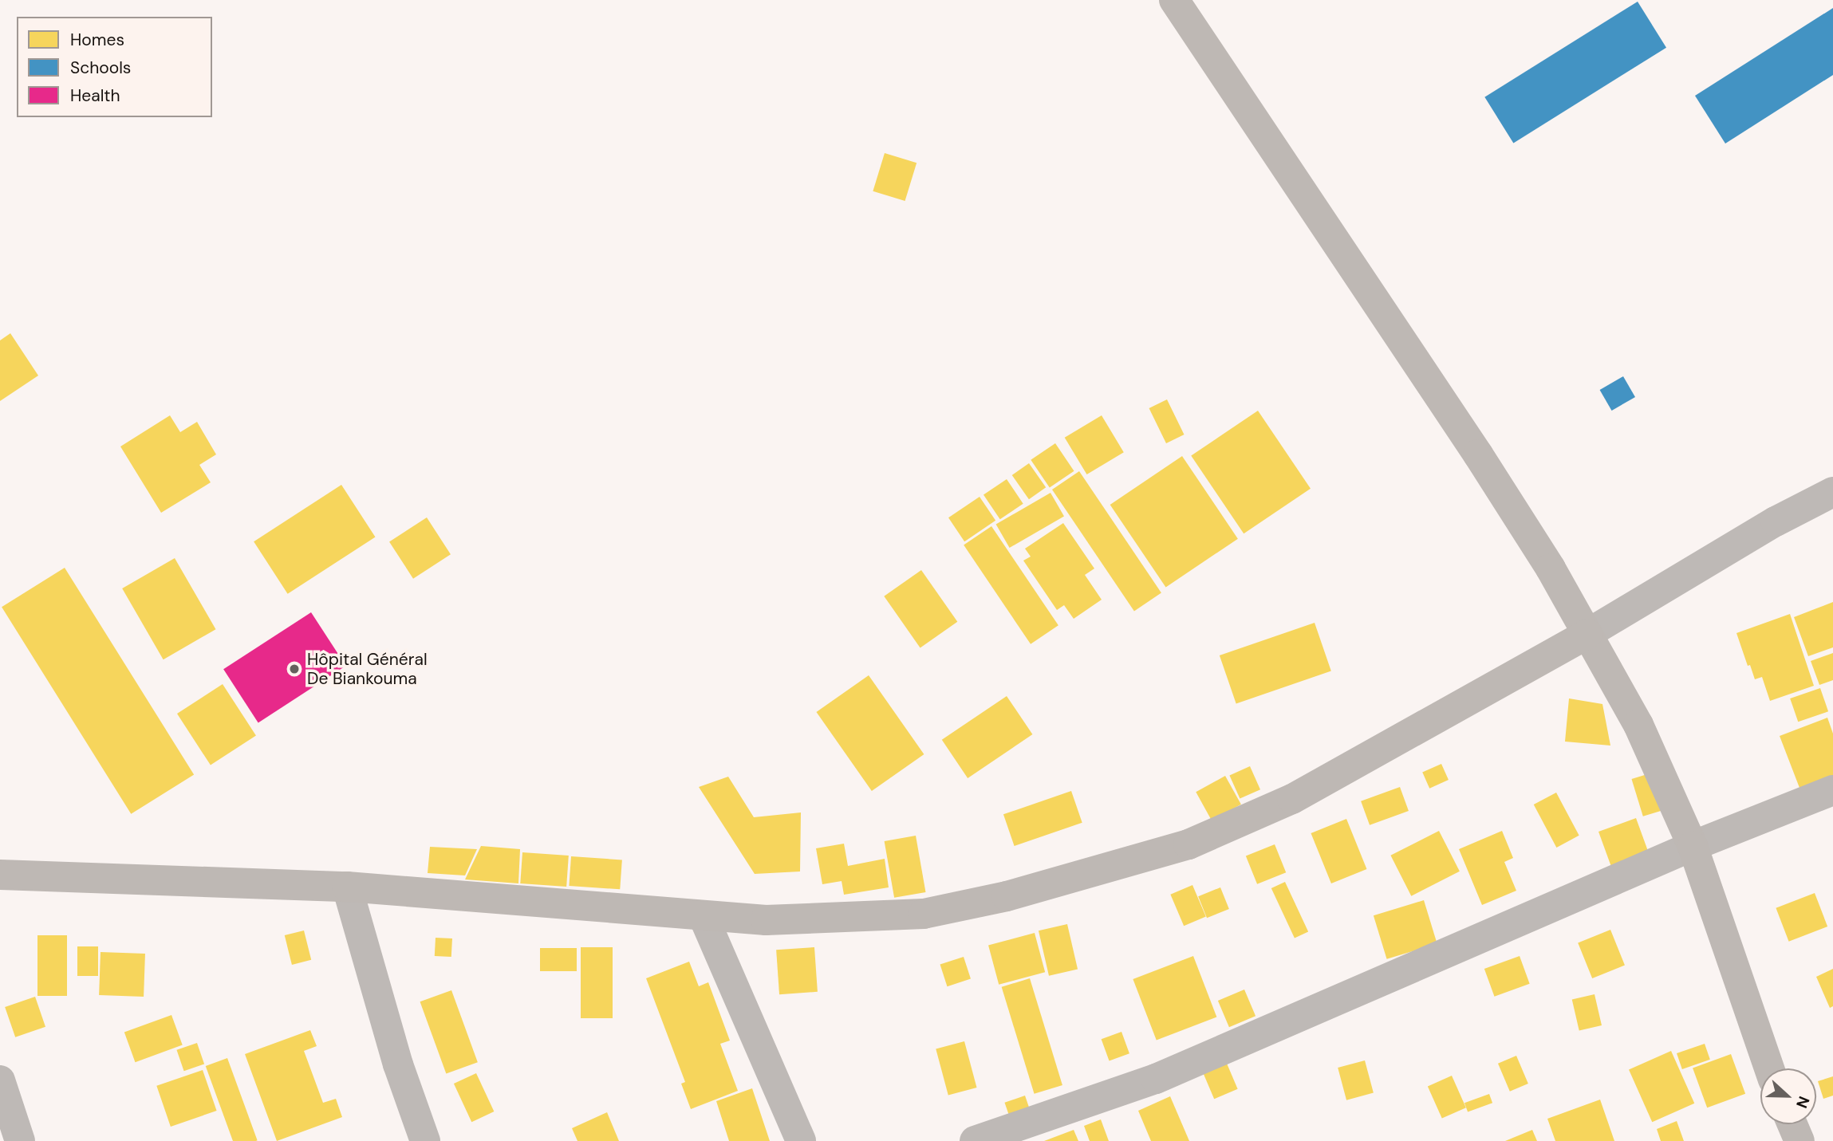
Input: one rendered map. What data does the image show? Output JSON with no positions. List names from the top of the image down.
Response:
{
  "places": ["Hôpital Général De Biankouma"],
  "legend": ["Homes", "Schools", "Health"],
  "north": "right"
}
